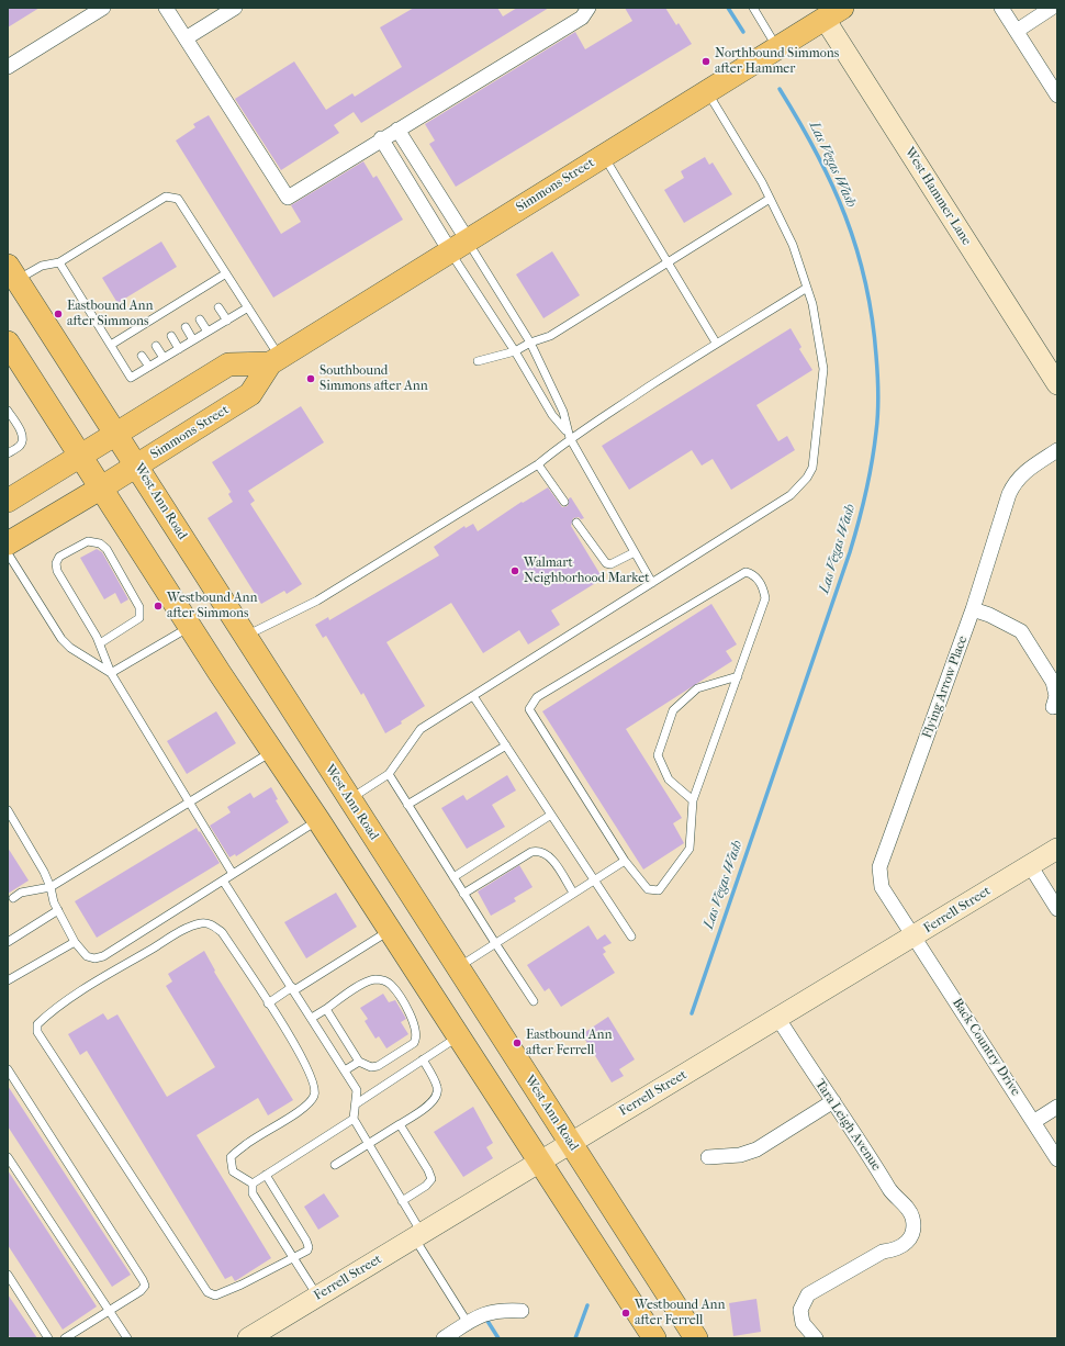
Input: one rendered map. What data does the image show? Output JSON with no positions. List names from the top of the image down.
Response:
{
  "streets": {
    "main road": ["Simmons Street", "West Ann Road"],
    "street": [
      "West Hammer Lane",
      "Flying Arrow Place",
      "Ferrell Street",
      "Back Country Drive",
      "Tara Leigh Avenue"
    ]
  },
  "crossings": [
    ["Simmons Street", "West Hammer Lane"],
    ["Simmons Street", "West Ann Road"],
    ["West Ann Road", "Ferrell Street"],
    ["Flying Arrow Place", "Ferrell Street"],
    ["Flying Arrow Place", "Back Country Drive"],
    ["Ferrell Street", "Back Country Drive"],
    ["Ferrell Street", "Tara Leigh Avenue"]
  ],
  "water": ["Las Vegas Wash"],
  "places": [
    "Northbound Simmons after Hammer",
    "Eastbound Ann after Simmons",
    "Southbound Simmons after Ann",
    "Walmart Neighborhood Market",
    "Westbound Ann after Simmons",
    "Eastbound Ann after Ferrell",
    "Westbound Ann after Ferrell"
  ]
}
